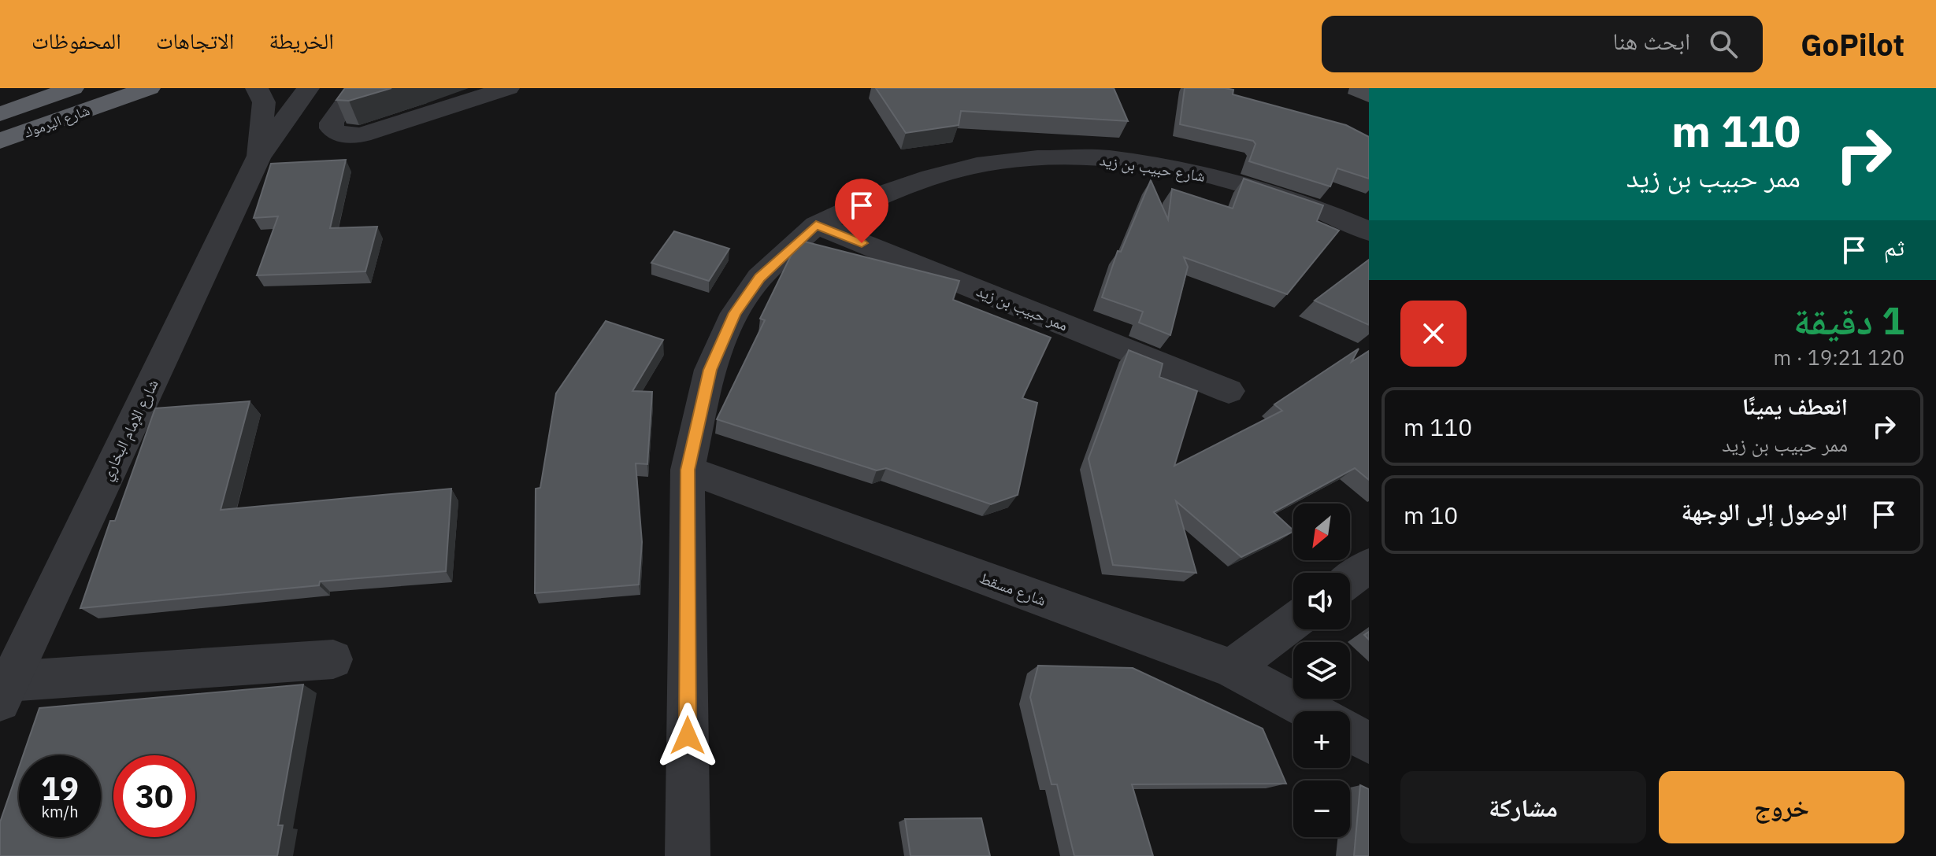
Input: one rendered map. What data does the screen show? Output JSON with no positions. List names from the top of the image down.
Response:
{
  "streets": {
    "highway": ["شارع اليرموك"],
    "street": [
      "شارع حبيب بن زيد",
      "ممر حبيب بن زيد",
      "شارع الإمام البخاري",
      "شارع مسقط"
    ]
  },
  "crossings": [
    ["شارع حبيب بن زيد", "ممر حبيب بن زيد"],
    ["شارع حبيب بن زيد", "شارع مسقط"]
  ],
  "north": "bottom left",
  "page": {
    "header": "GoPilot",
    "search": "ابحث هنا",
    "nav": ["الخريطة", "الاتجاهات", "المحفوظات"],
    "turn": ["110 m", "ممر حبيب بن زيد"],
    "then": "ثم",
    "heading": ["1 دقيقة", "120 m · 19:21"],
    "list": [
      {
        "name": "انعطف يمينًا",
        "note": "ممر حبيب بن زيد",
        "value": "110 m"
      },
      {
        "name": "الوصول إلى الوجهة",
        "value": "10 m"
      }
    ],
    "map_buttons": ["+", "−"],
    "speed": "19 km/h",
    "limit": "30",
    "buttons": ["خروج", "مشاركة"]
  }
}
